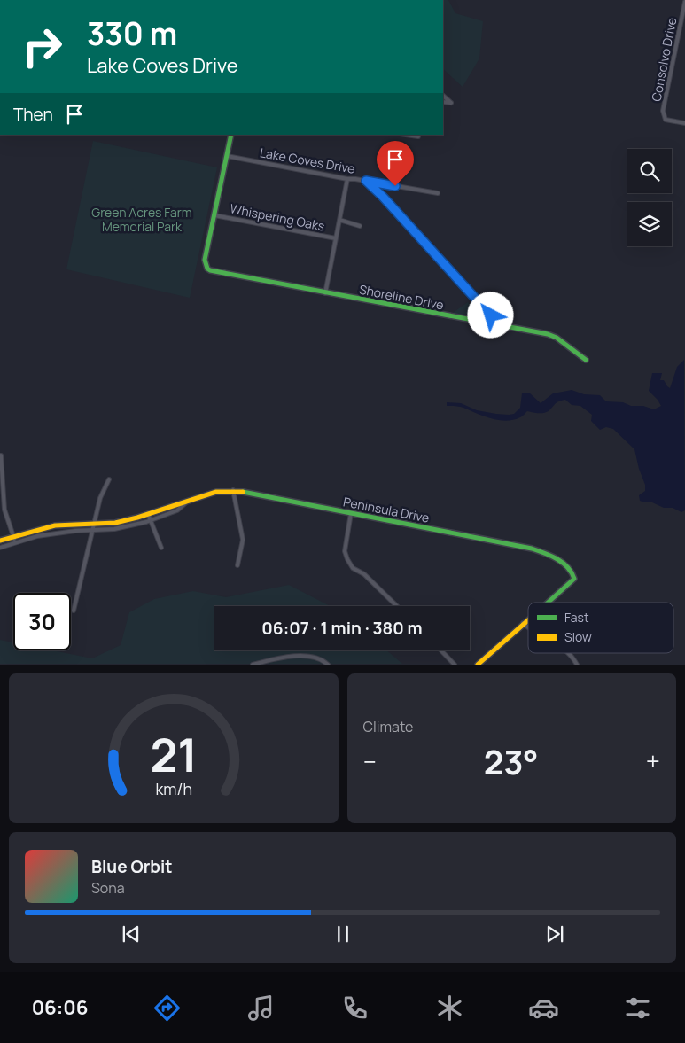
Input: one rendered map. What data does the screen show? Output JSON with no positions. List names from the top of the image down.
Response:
{
  "streets": {
    "street": [
      "Consolvo Drive",
      "Lake Coves Drive",
      "Whispering Oaks",
      "Shoreline Drive",
      "Peninsula Drive"
    ]
  },
  "crossings": [
    ["Whispering Oaks", "Shoreline Drive"]
  ],
  "parks": ["Green Acres Farm Memorial Park"],
  "legend": ["Fast", "Slow"],
  "page": {
    "turn": ["330 m", "Lake Coves Drive"],
    "then": "Then",
    "limit": "30",
    "trip": "06:07 · 1 min · 380 m",
    "tile": "Climate",
    "heat": ["−", "23°", "+"],
    "song": ["Blue Orbit", "Sona"],
    "tabs": "06:06",
    "gauge": ["21", "km/h"]
  }
}
